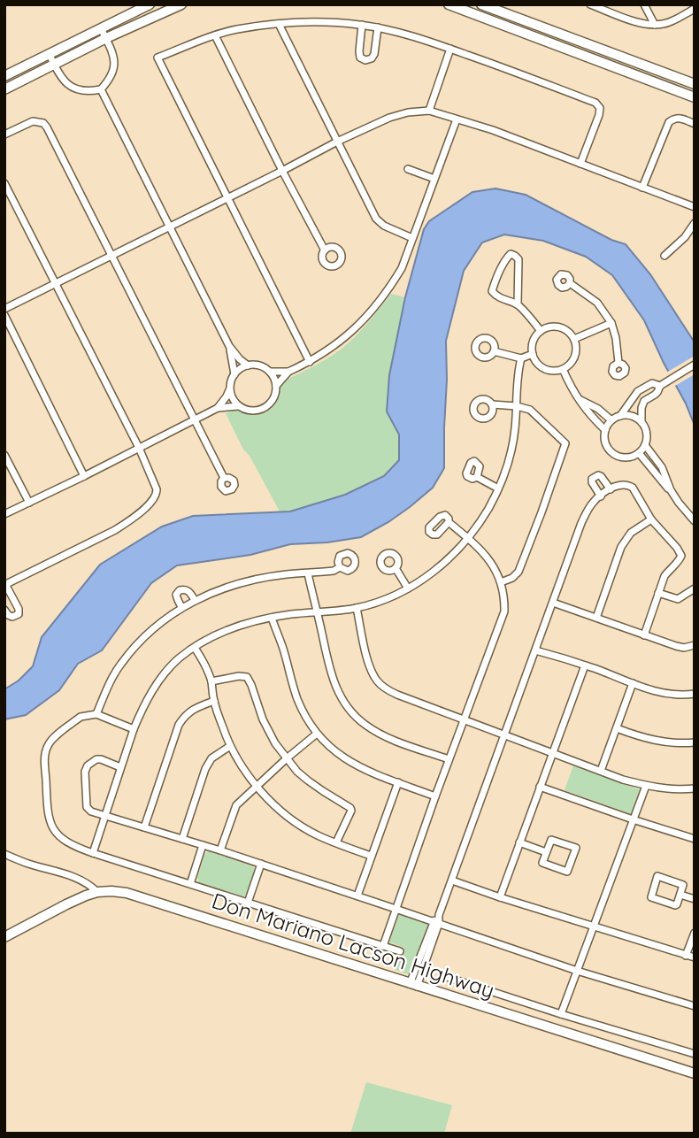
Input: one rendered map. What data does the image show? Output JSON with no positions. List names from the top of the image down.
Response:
{
  "streets": {
    "street": ["Don Mariano Lacson Highway"]
  }
}
